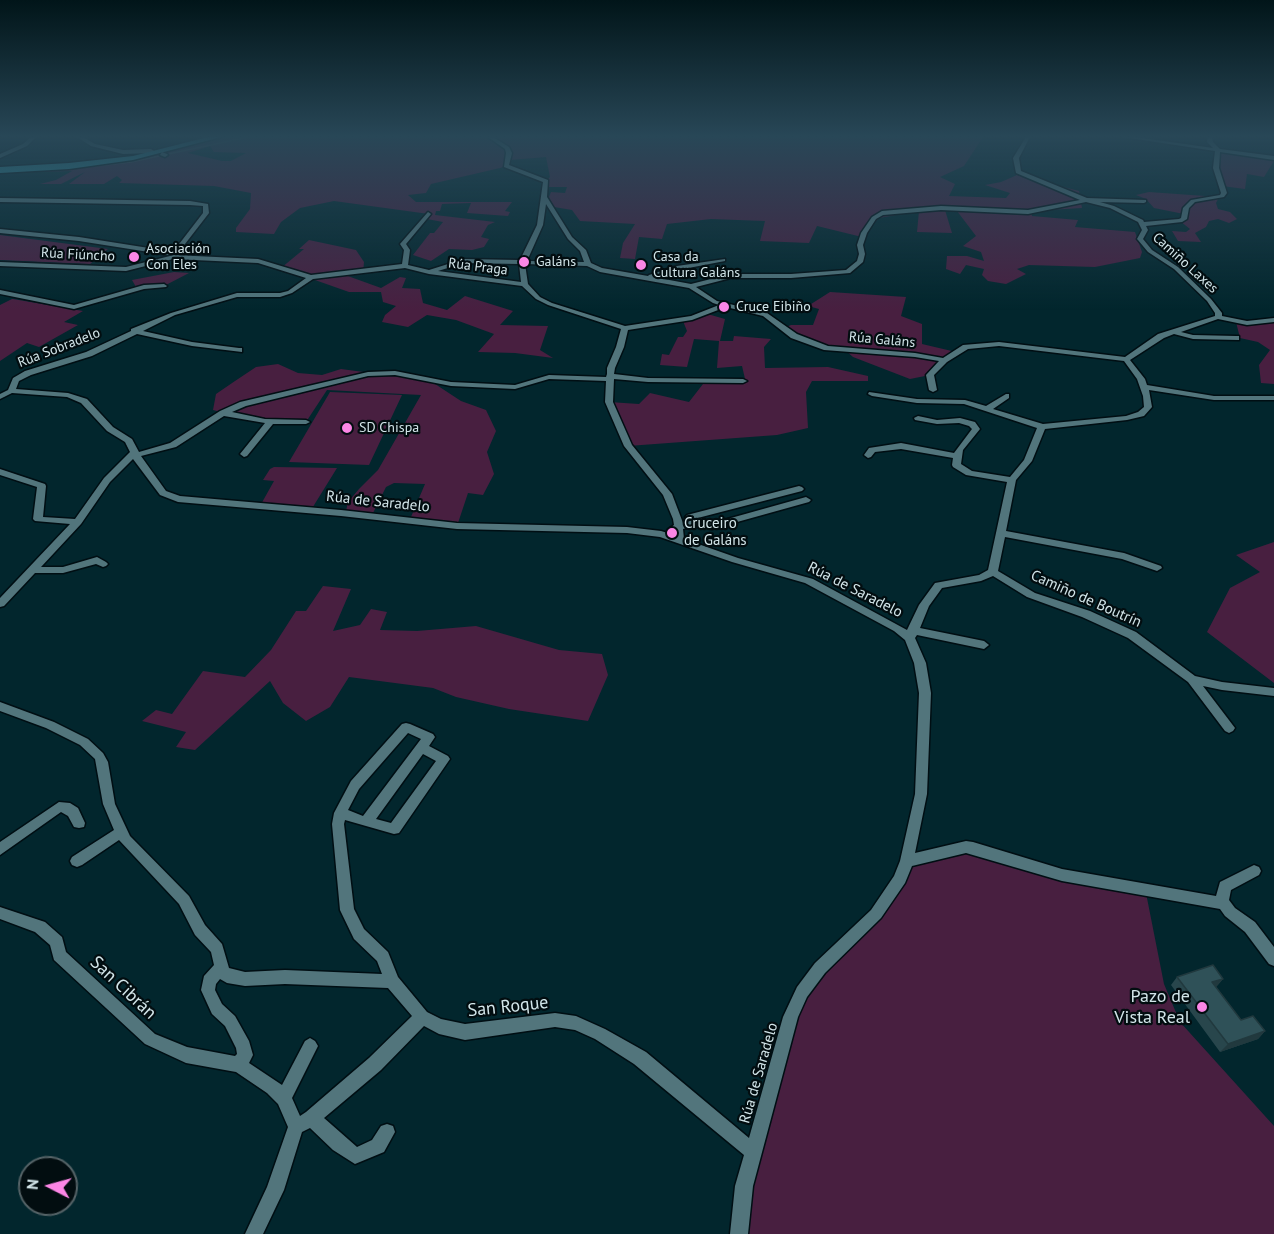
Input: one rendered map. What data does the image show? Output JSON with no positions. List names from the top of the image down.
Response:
{
  "streets": {
    "street": [
      "Rúa Fiúncho",
      "Camiño Laxes",
      "Rúa Praga",
      "Rúa Galáns",
      "Rúa Sobradelo",
      "Rúa de Saradelo",
      "Camiño de Boutrín",
      "San Cibrán",
      "San Roque"
    ]
  },
  "crossings": [
    ["Rúa Praga", "Rúa Galáns"],
    ["Rúa Praga", "Rúa Sobradelo"],
    ["Rúa Sobradelo", "Rúa de Saradelo"],
    ["Rúa de Saradelo", "San Roque"]
  ],
  "places": [
    "Asociación Con Eles",
    "Galáns",
    "Casa da Cultura Galáns",
    "Cruce Eibiño",
    "SD Chispa",
    "Cruceiro de Galáns",
    "Pazo de Vista Real"
  ],
  "north": "left"
}
